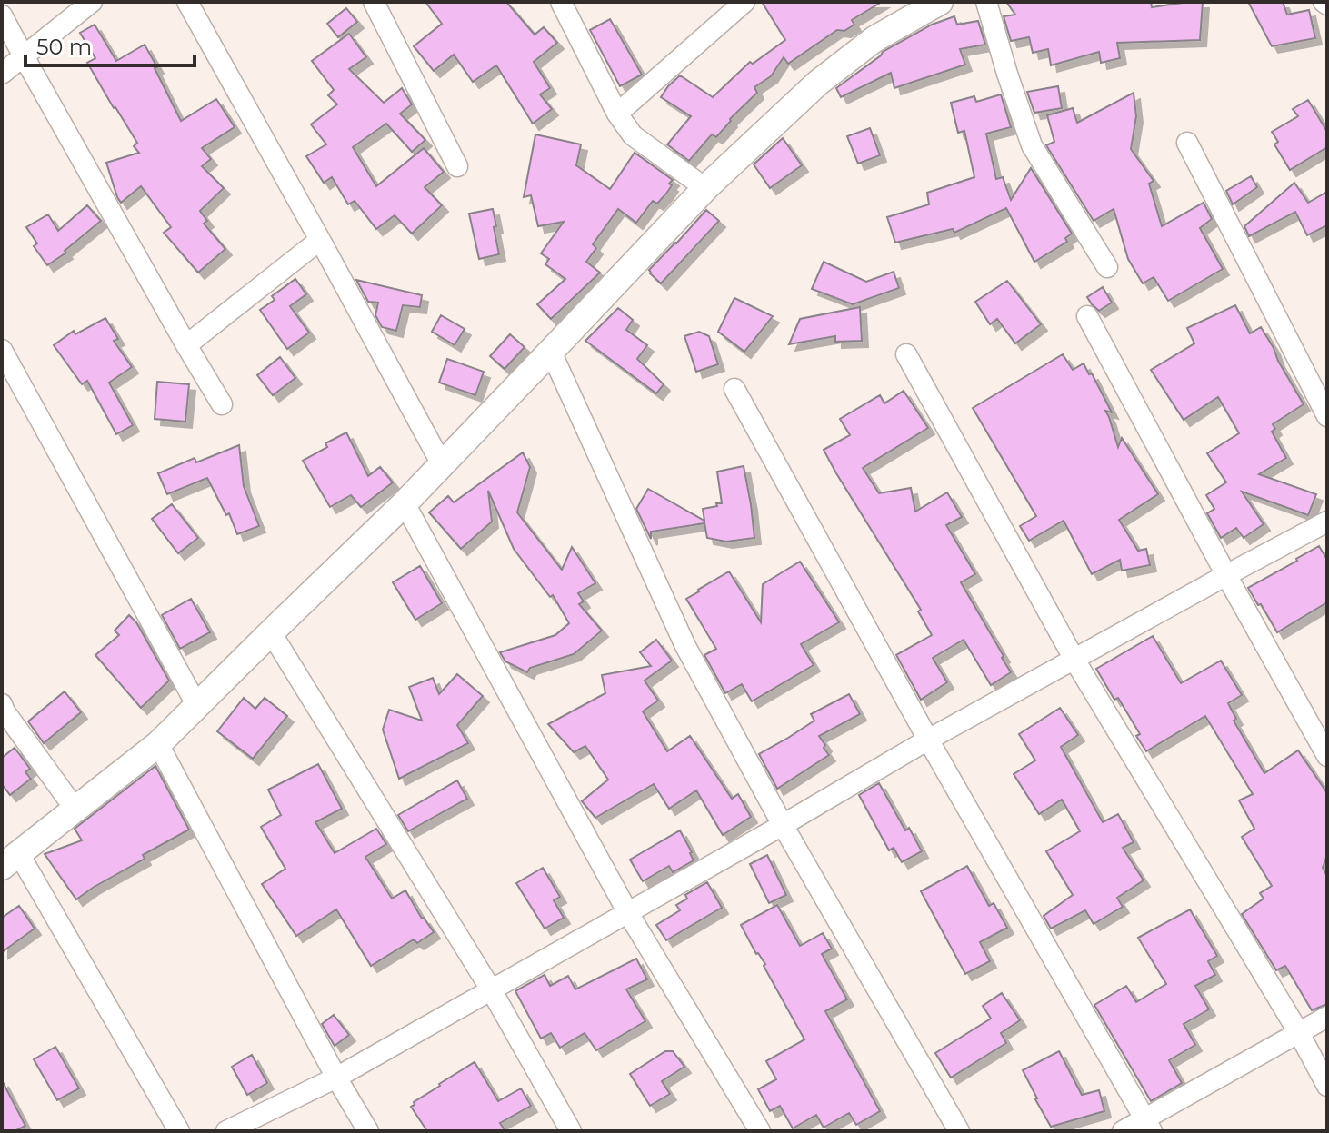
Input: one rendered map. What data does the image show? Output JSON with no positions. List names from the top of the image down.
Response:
{
  "scale_bar": "50 m"
}
